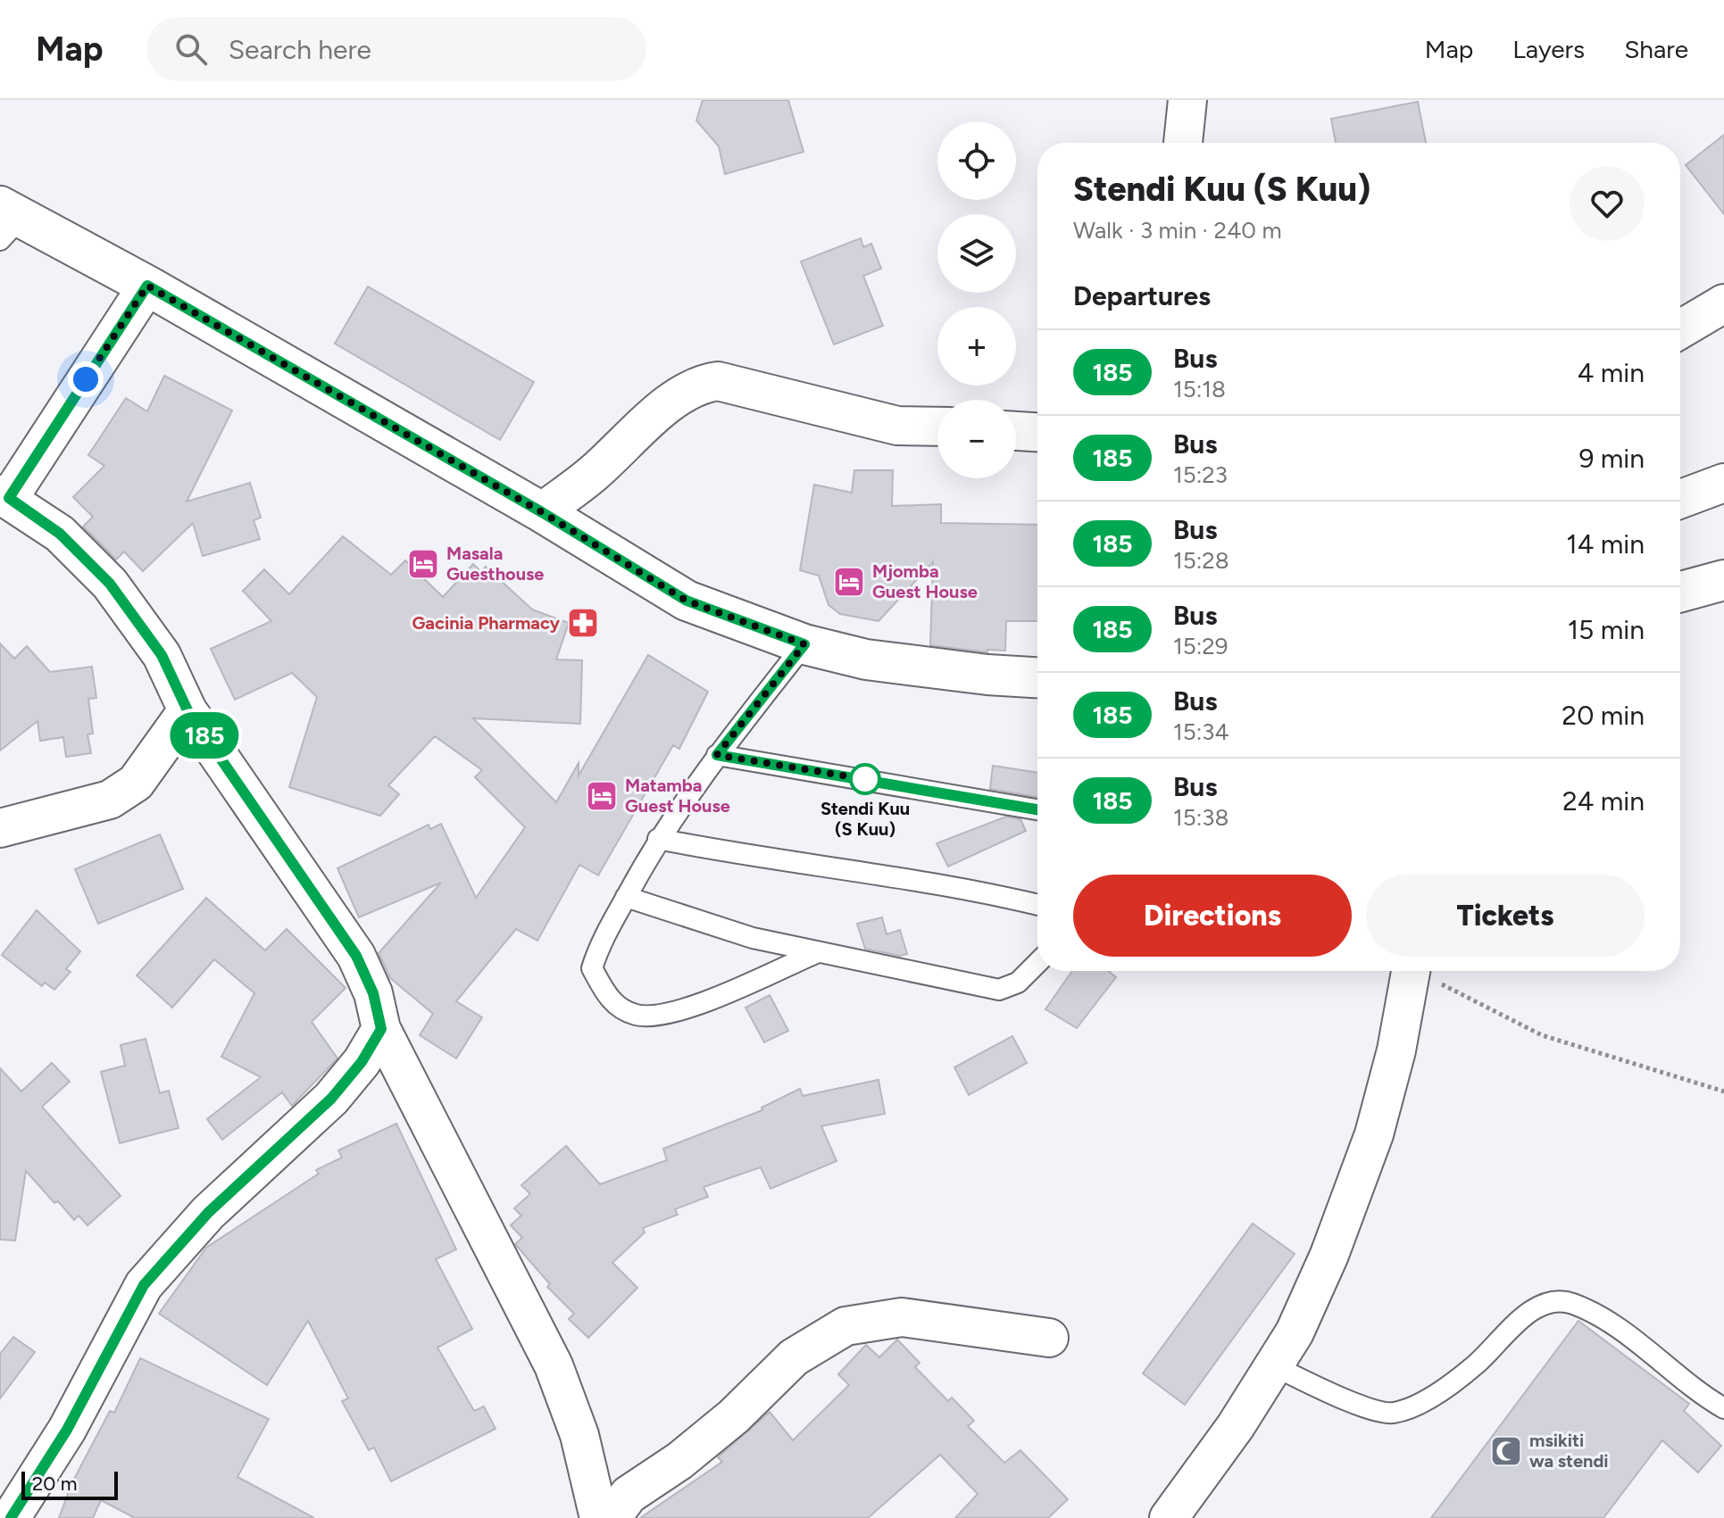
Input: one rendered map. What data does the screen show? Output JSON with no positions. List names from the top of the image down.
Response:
{
  "places": {
    "hotel": ["Masala Guesthouse", "Mjomba Guest House", "Matamba Guest House"],
    "pharmacy": ["Gacinia Pharmacy"],
    "other": ["Stendi Kuu (S Kuu)"],
    "mosque": ["msikiti wa stendi"]
  },
  "lines": ["bus line 185"],
  "scale_bar": "20 m",
  "page": {
    "header": "Map",
    "search": "Search here",
    "nav": ["Map", "Layers", "Share"],
    "on_map": "185",
    "map_buttons": ["+", "−"],
    "heading": [
      ["Stendi Kuu (S Kuu)", "Walk · 3 min · 240 m"],
      "Departures"
    ],
    "list": [
      {
        "mark": "185",
        "name": "Bus",
        "note": "15:18",
        "value": "4 min"
      },
      {
        "mark": "185",
        "name": "Bus",
        "note": "15:23",
        "value": "9 min"
      },
      {
        "mark": "185",
        "name": "Bus",
        "note": "15:28",
        "value": "14 min"
      },
      {
        "mark": "185",
        "name": "Bus",
        "note": "15:29",
        "value": "15 min"
      },
      {
        "mark": "185",
        "name": "Bus",
        "note": "15:34",
        "value": "20 min"
      },
      {
        "mark": "185",
        "name": "Bus",
        "note": "15:38",
        "value": "24 min"
      }
    ],
    "buttons": ["Directions", "Tickets"],
    "scale": "20 m"
  }
}
